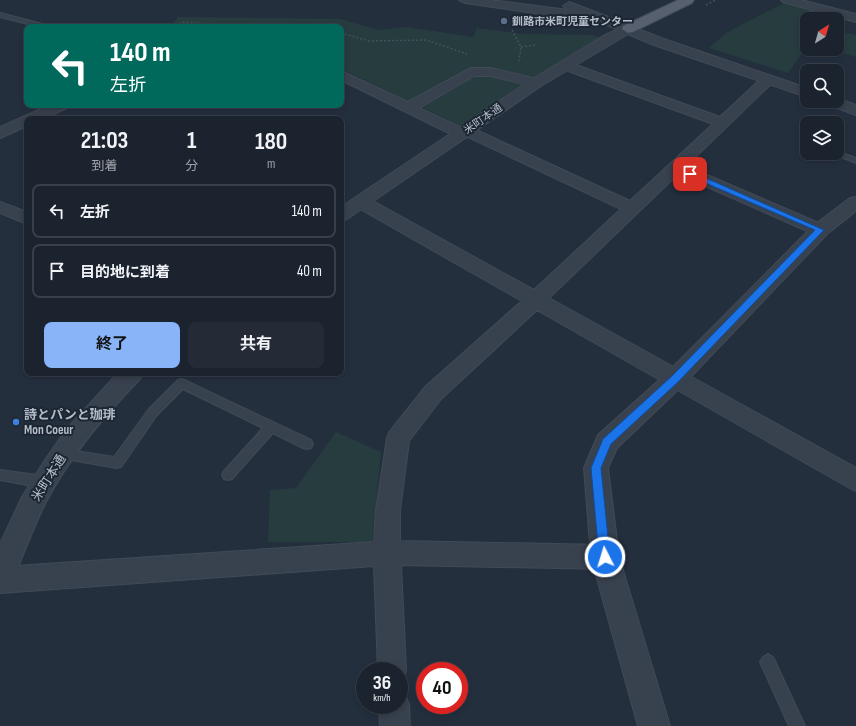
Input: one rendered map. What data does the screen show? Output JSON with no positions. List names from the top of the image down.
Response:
{
  "streets": {
    "street": ["米町本通"]
  },
  "places": ["釧路市米町児童センター", "詩とパンと珈琲 Mon Coeur"],
  "north": "top right",
  "page": {
    "turn": ["140 m", "左折"],
    "eta": [
      "21:03",
      "到着",
      "1",
      "分",
      "180",
      "m"
    ],
    "list": [
      {
        "name": "左折",
        "value": "140 m"
      },
      {
        "name": "目的地に到着",
        "value": "40 m"
      }
    ],
    "buttons": ["終了", "共有"],
    "speed": "36 km/h",
    "limit": "40"
  }
}
